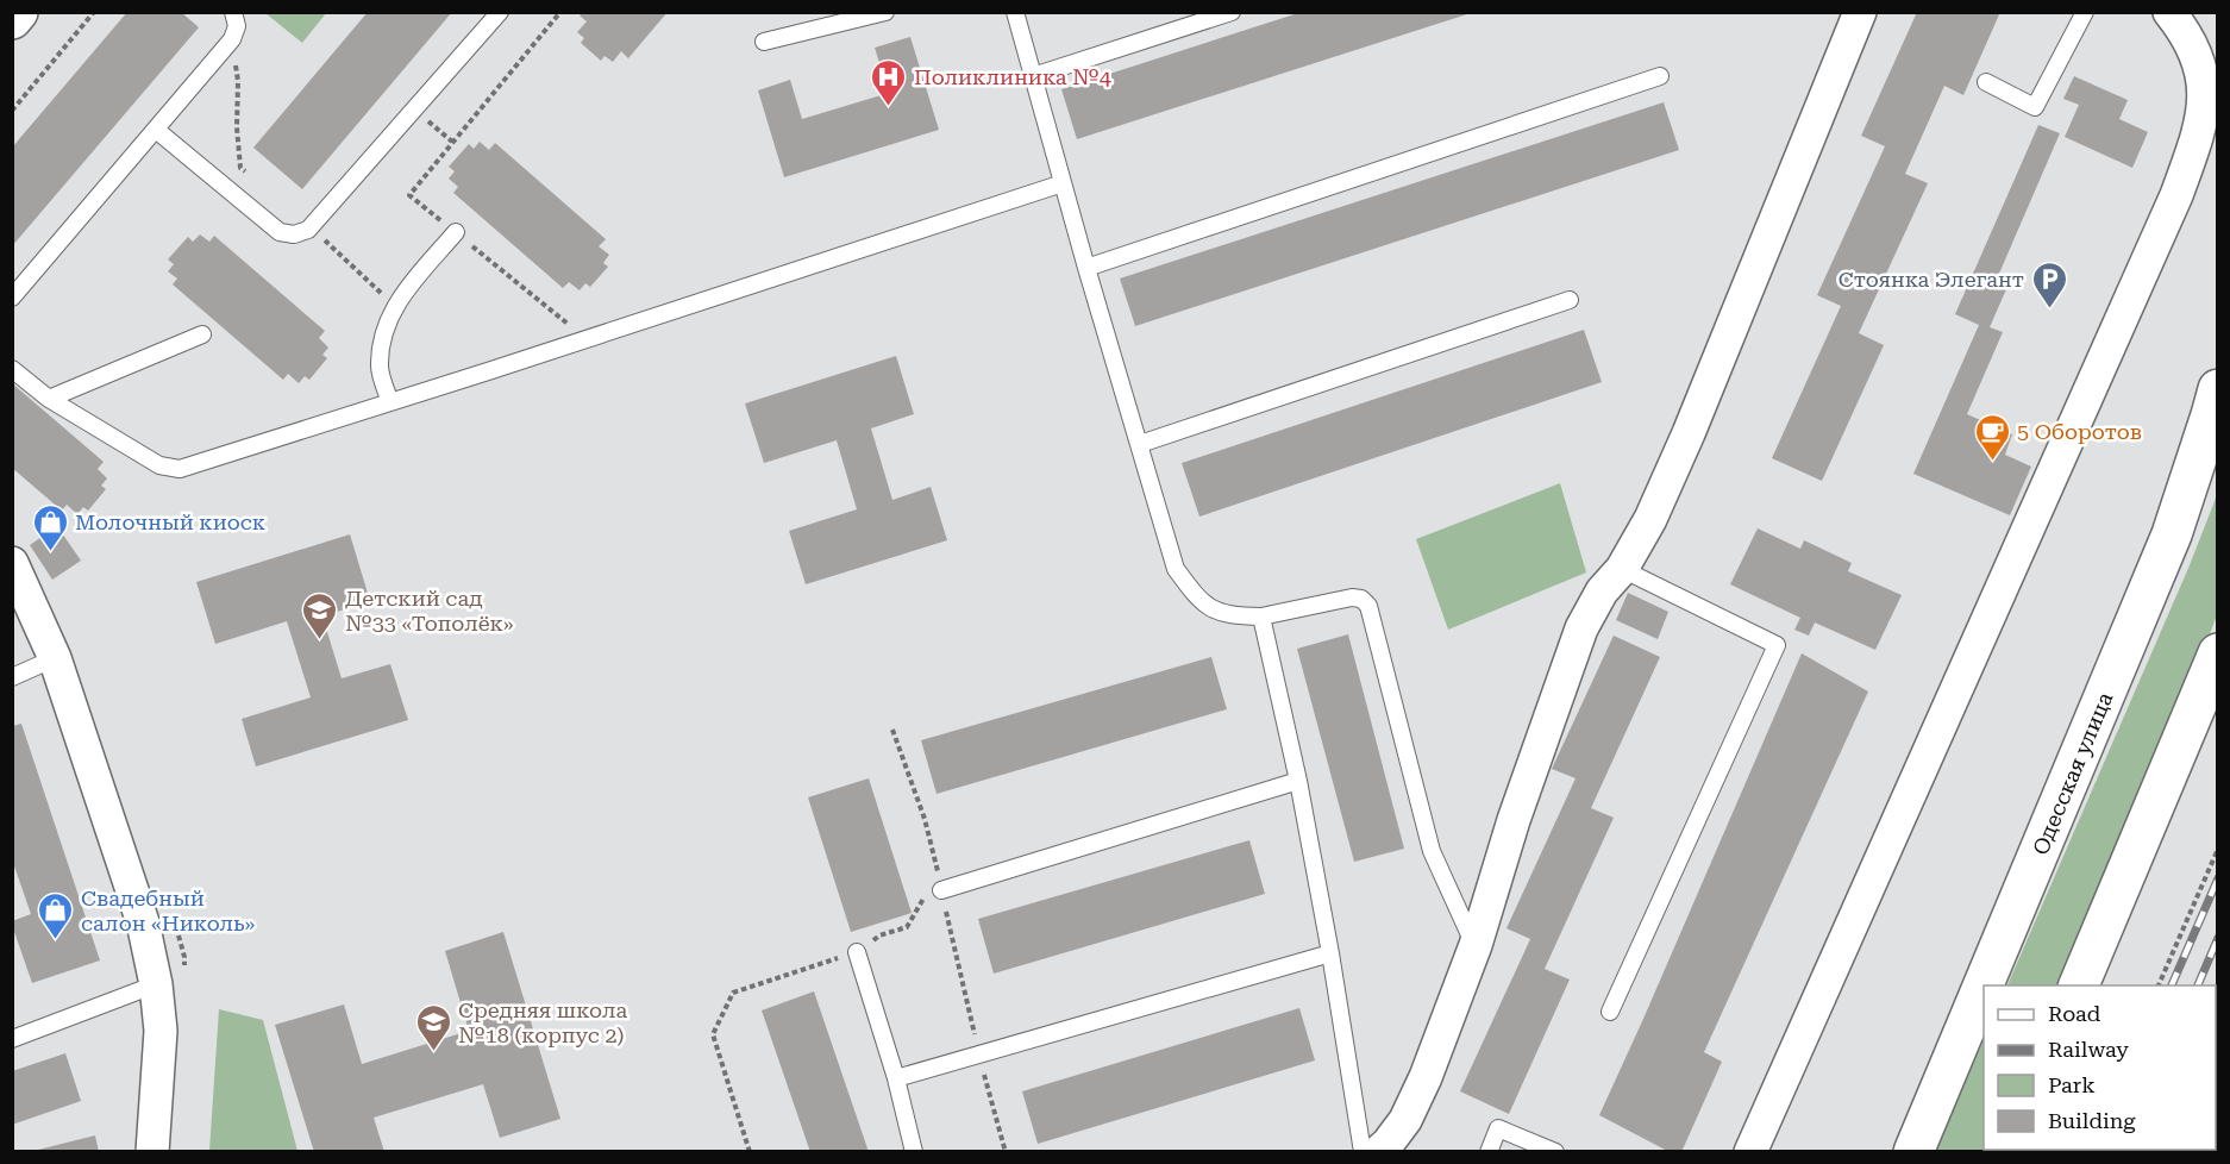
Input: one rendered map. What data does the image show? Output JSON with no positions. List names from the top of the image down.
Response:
{
  "streets": {
    "main road": ["Одесская улица"]
  },
  "places": {
    "hospital": ["Поликлиника №4"],
    "parking": ["Стоянка Элегант"],
    "cafe": ["5 Оборотов"],
    "shop": ["Молочный киоск", "Свадебный салон «Николь»"],
    "school or university": ["Детский сад №33 «Тополёк»", "Средняя школа №18 (корпус 2)"]
  },
  "legend": [
    "Road",
    "Railway",
    "Park",
    "Building"
  ]
}
